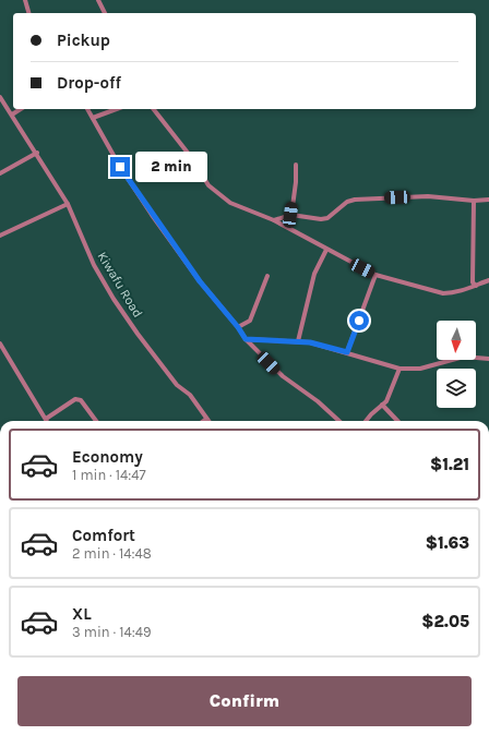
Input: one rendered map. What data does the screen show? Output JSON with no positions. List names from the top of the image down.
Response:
{
  "streets": {
    "street": ["Kiwafu Road"]
  },
  "north": "bottom",
  "page": {
    "banner": ["Pickup", "Drop-off"],
    "bubble": "2 min",
    "list": [
      {
        "name": "Economy",
        "note": "1 min · 14:47",
        "value": "$1.21"
      },
      {
        "name": "Comfort",
        "note": "2 min · 14:48",
        "value": "$1.63"
      },
      {
        "name": "XL",
        "note": "3 min · 14:49",
        "value": "$2.05"
      }
    ],
    "buttons": "Confirm"
  }
}
